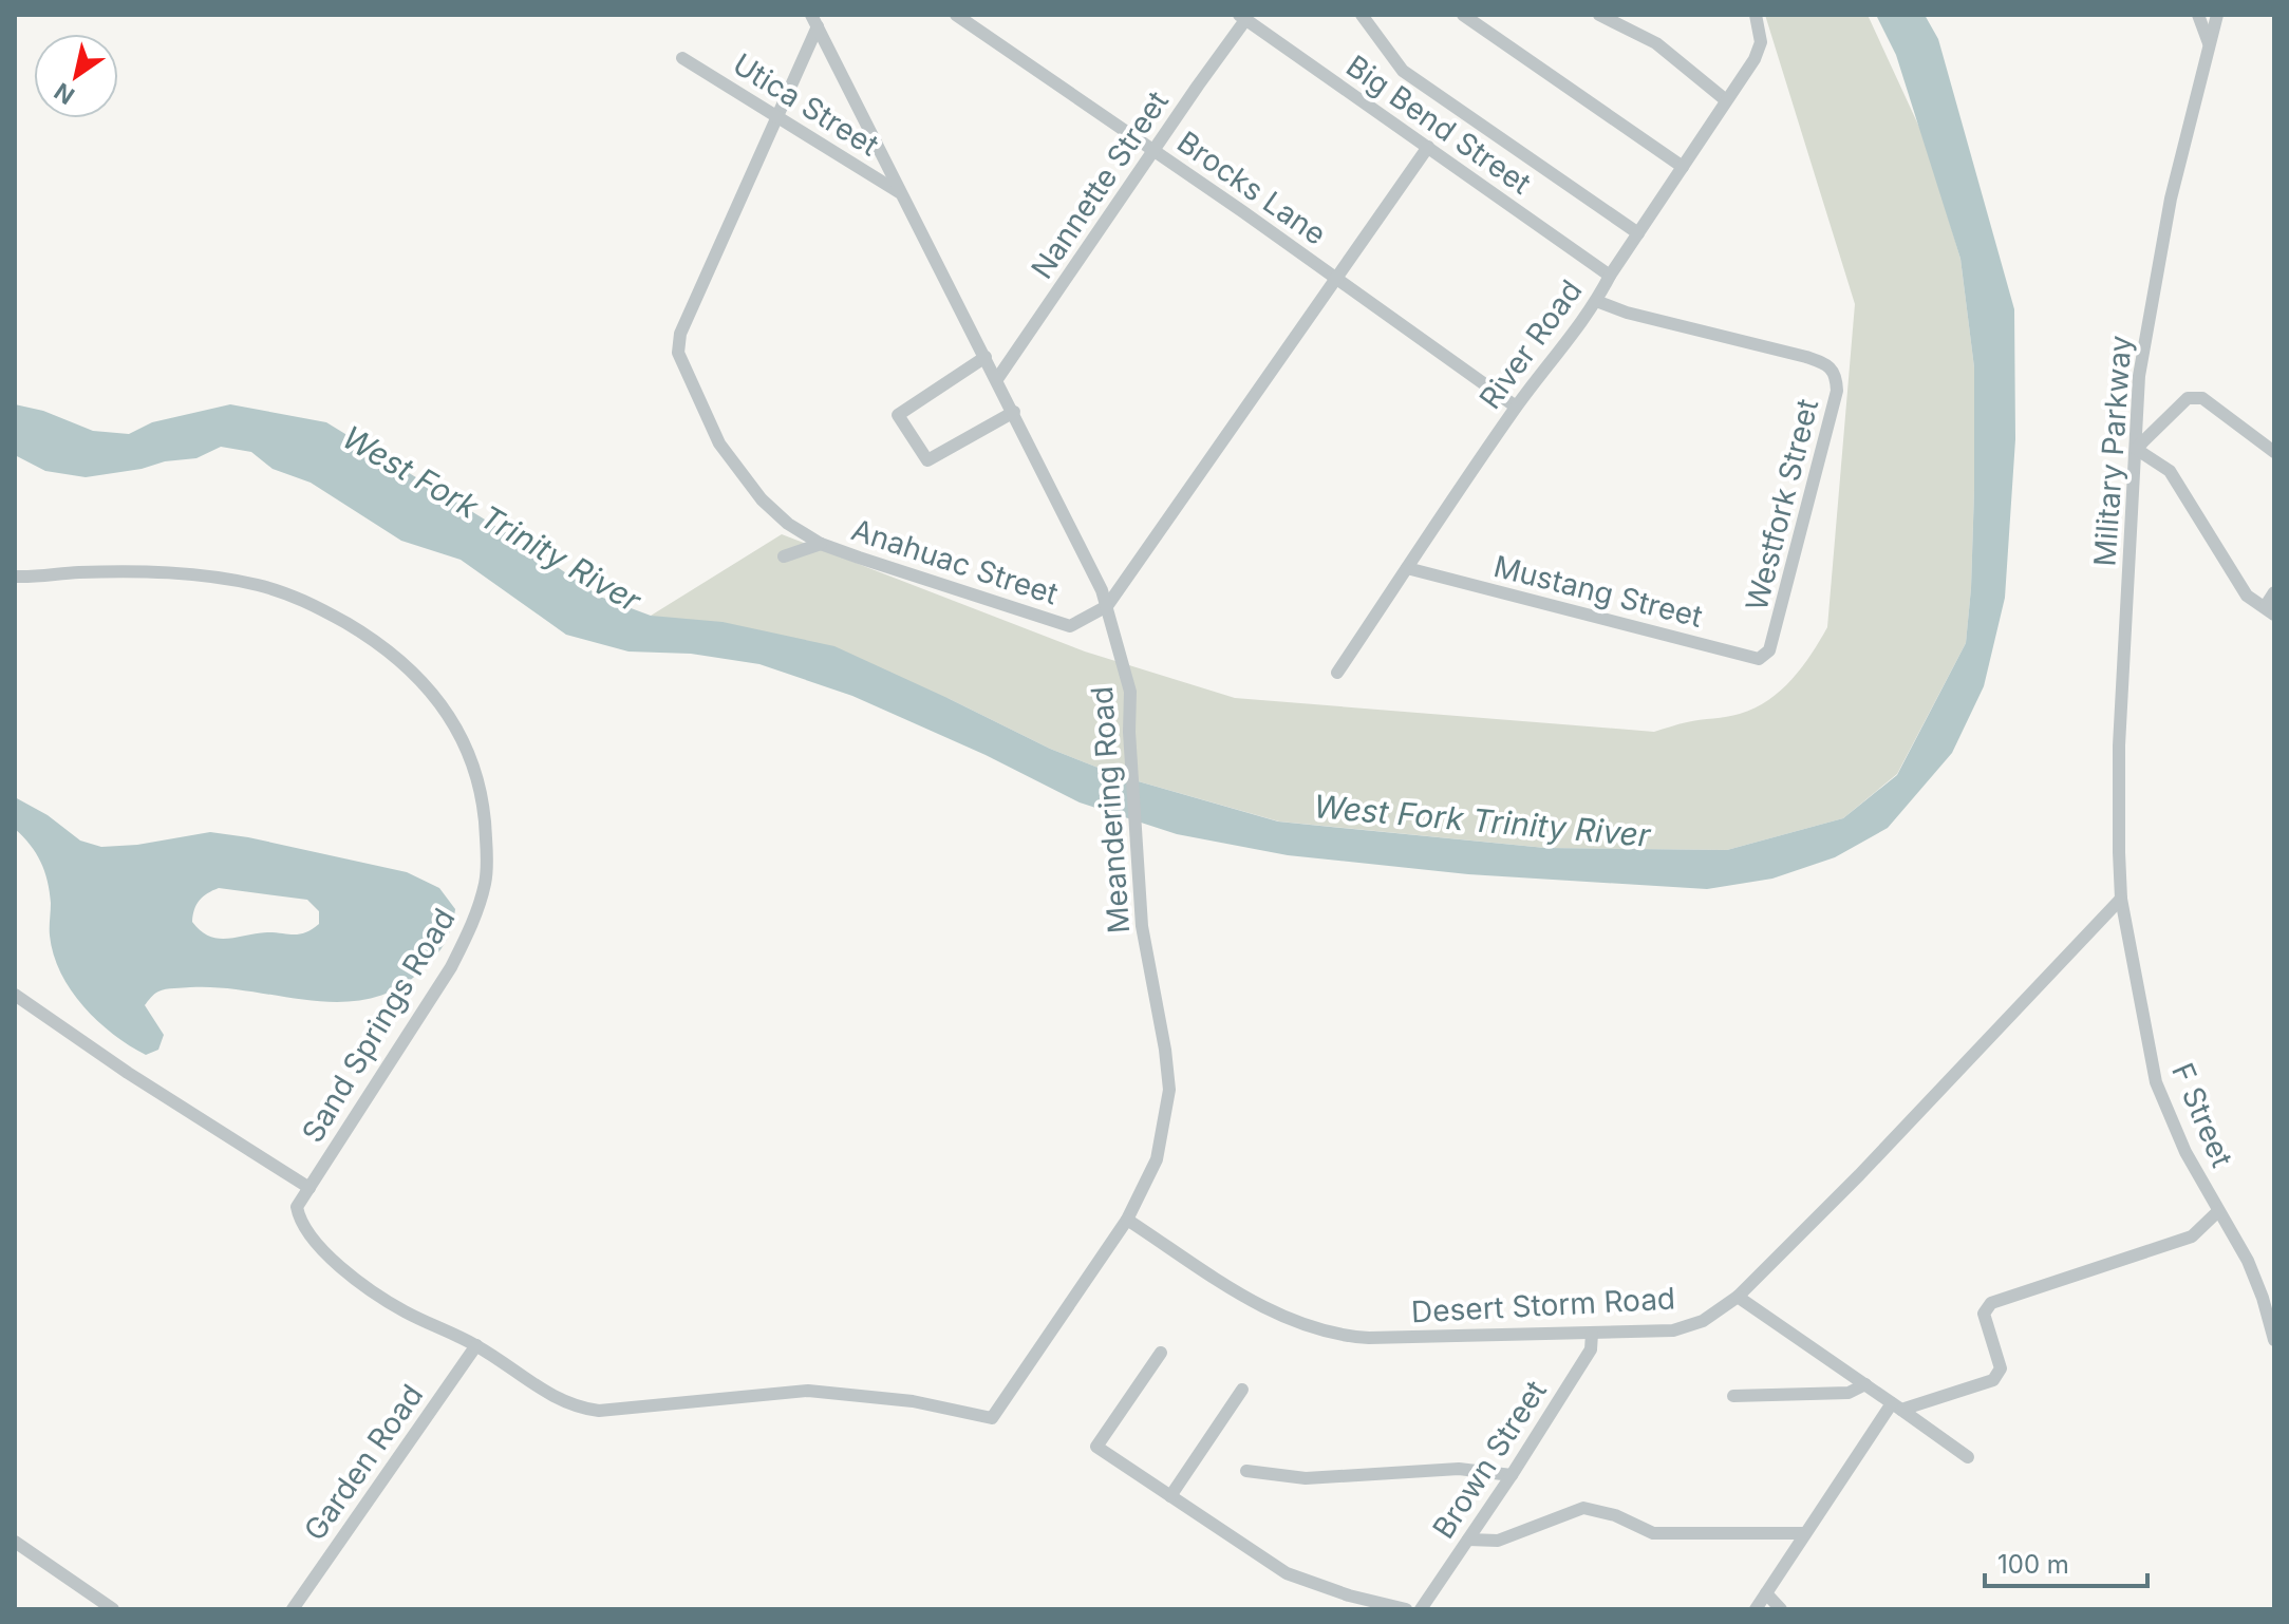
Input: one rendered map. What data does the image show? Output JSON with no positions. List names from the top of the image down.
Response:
{
  "streets": {
    "street": [
      "Utica Street",
      "Big Bend Street",
      "Nannette Street",
      "Brocks Lane",
      "River Road",
      "Military Parkway",
      "Westfork Street",
      "Anahuac Street",
      "Mustang Street",
      "Meandering Road",
      "Sand Springs Road",
      "F Street",
      "Desert Storm Road",
      "Brown Street",
      "Garden Road"
    ]
  },
  "crossings": [
    ["Utica Street", "Anahuac Street"],
    ["Utica Street", "Meandering Road"],
    ["Big Bend Street", "Nannette Street"],
    ["Big Bend Street", "River Road"],
    ["Big Bend Street", "Anahuac Street"],
    ["Nannette Street", "Brocks Lane"],
    ["Nannette Street", "Meandering Road"],
    ["Brocks Lane", "River Road"],
    ["Brocks Lane", "Anahuac Street"],
    ["River Road", "Westfork Street"],
    ["River Road", "Mustang Street"],
    ["Military Parkway", "F Street"],
    ["Military Parkway", "Desert Storm Road"],
    ["Westfork Street", "Mustang Street"],
    ["Anahuac Street", "Meandering Road"],
    ["Meandering Road", "Sand Springs Road"],
    ["Meandering Road", "Desert Storm Road"],
    ["Sand Springs Road", "Garden Road"],
    ["F Street", "Desert Storm Road"],
    ["Desert Storm Road", "Brown Street"]
  ],
  "water": ["West Fork Trinity River"],
  "scale_bar": "100 m",
  "north": "bottom left"
}
